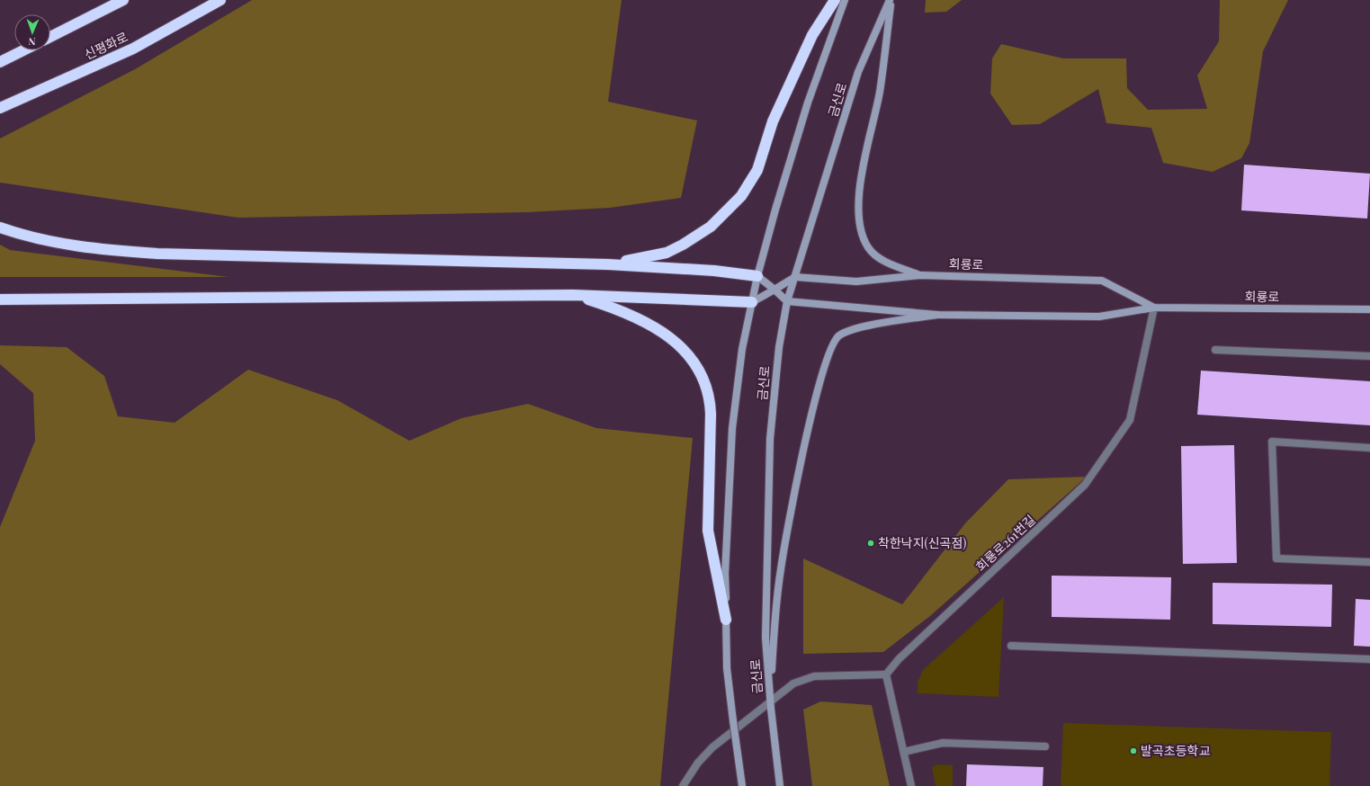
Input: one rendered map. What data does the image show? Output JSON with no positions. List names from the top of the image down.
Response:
{
  "streets": {
    "highway": ["신평화로"],
    "street": ["금신로", "회룡로", "회룡로261번길"]
  },
  "crossings": [
    ["금신로", "회룡로"],
    ["회룡로", "회룡로261번길"]
  ],
  "places": ["착한낙지(신곡점)", "발곡초등학교"],
  "north": "bottom"
}
